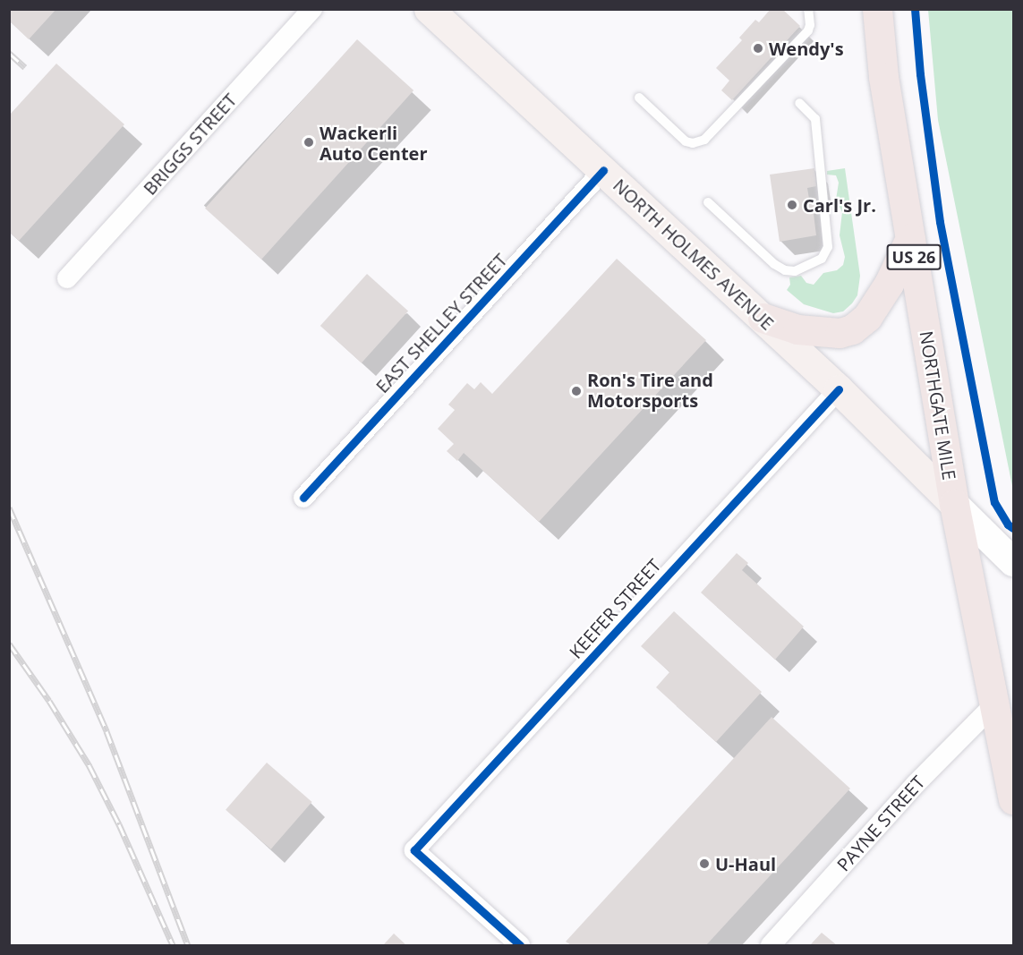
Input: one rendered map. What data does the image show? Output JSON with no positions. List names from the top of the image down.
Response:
{
  "streets": {
    "highway": ["US 26", "NORTHGATE MILE"],
    "main road": ["NORTH HOLMES AVENUE"],
    "street": [
      "BRIGGS STREET",
      "EAST SHELLEY STREET",
      "KEEFER STREET",
      "PAYNE STREET"
    ]
  },
  "crossings": [
    ["NORTH HOLMES AVENUE", "EAST SHELLEY STREET"],
    ["NORTH HOLMES AVENUE", "NORTHGATE MILE"],
    ["NORTH HOLMES AVENUE", "KEEFER STREET"],
    ["NORTHGATE MILE", "PAYNE STREET"]
  ],
  "places": [
    "Wendy's",
    "Wackerli Auto Center",
    "Carl's Jr.",
    "Ron's Tire and Motorsports",
    "U-Haul"
  ]
}
